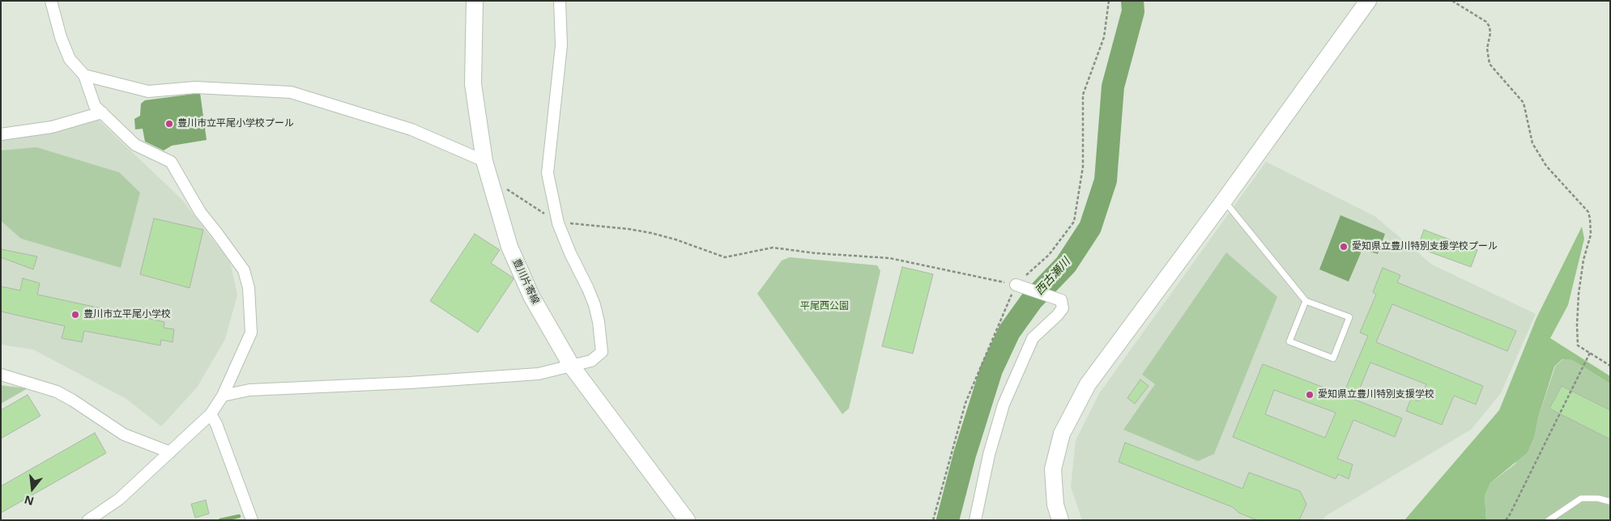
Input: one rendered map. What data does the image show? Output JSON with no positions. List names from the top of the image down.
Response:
{
  "streets": {
    "street": ["豊川片寄線"]
  },
  "water": ["西古瀬川"],
  "parks": ["平尾西公園"],
  "places": [
    "豊川市立平尾小学校プール",
    "愛知県立豊川特別支援学校プール",
    "豊川市立平尾小学校",
    "愛知県立豊川特別支援学校"
  ],
  "north": "bottom"
}
